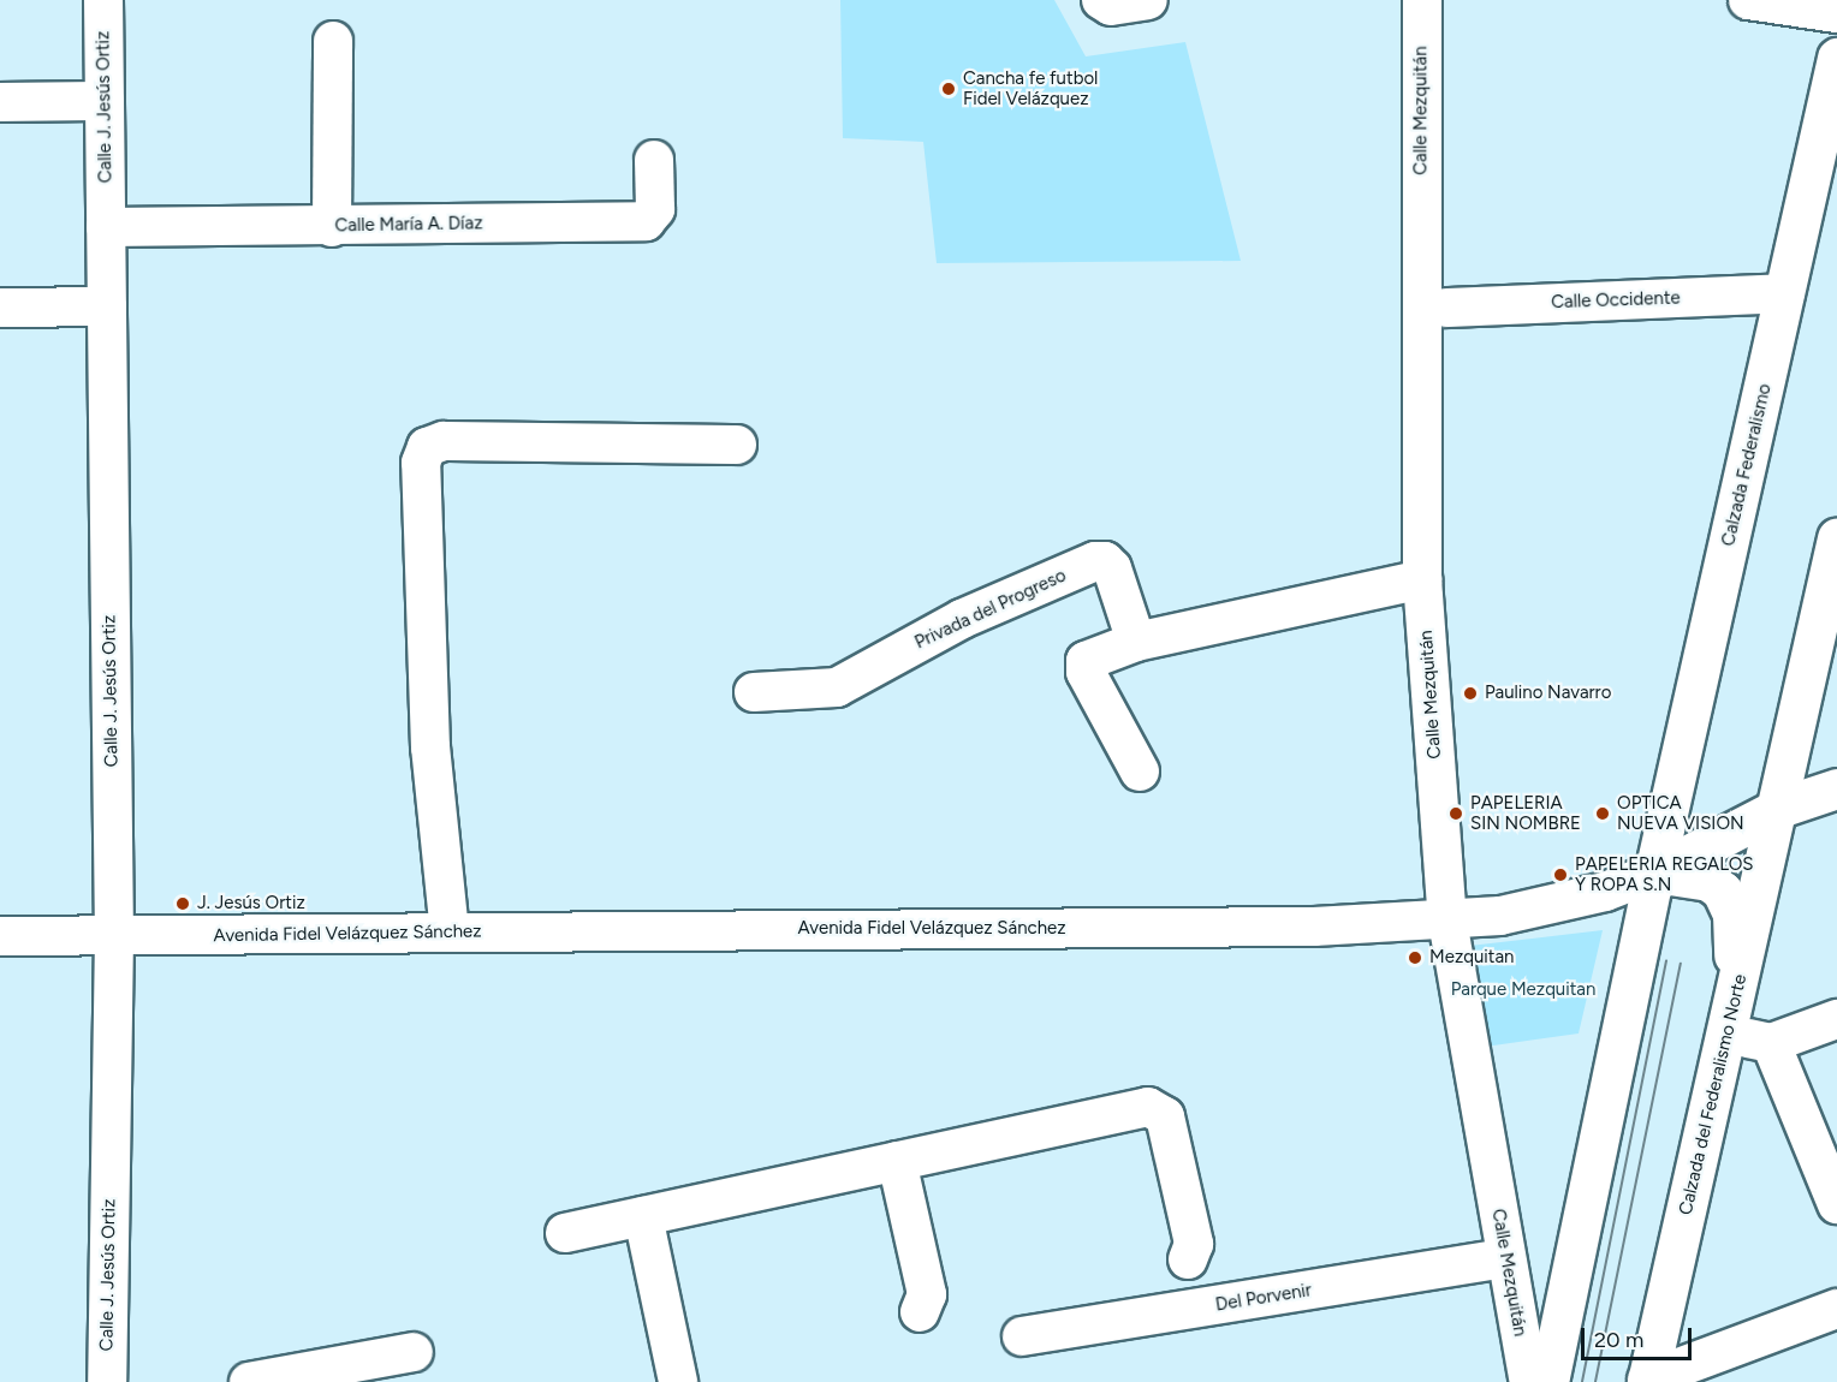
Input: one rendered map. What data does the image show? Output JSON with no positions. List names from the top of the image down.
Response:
{
  "streets": {
    "main road": ["Calzada Federalismo", "Avenida Fidel Velázquez Sánchez", "Calzada del Federalismo Norte"],
    "street": [
      "Calle J. Jesús Ortiz",
      "Calle Mezquitán",
      "Calle María A. Díaz",
      "Calle Occidente",
      "Privada del Progreso",
      "Del Porvenir"
    ]
  },
  "crossings": [
    ["Calle J. Jesús Ortiz", "Calle María A. Díaz"],
    ["Calle J. Jesús Ortiz", "Avenida Fidel Velázquez Sánchez"],
    ["Calle Mezquitán", "Avenida Fidel Velázquez Sánchez"],
    ["Calle Mezquitán", "Del Porvenir"],
    ["Calle Occidente", "Calzada Federalismo"],
    ["Calzada Federalismo", "Avenida Fidel Velázquez Sánchez"],
    ["Avenida Fidel Velázquez Sánchez", "Calzada del Federalismo Norte"]
  ],
  "parks": ["Parque Mezquitan"],
  "places": [
    "Cancha fe futbol Fidel Velázquez",
    "Paulino Navarro",
    "PAPELERIA SIN NOMBRE",
    "OPTICA NUEVA VISION",
    "PAPELERIA REGALOS Y ROPA S.N",
    "J. Jesús Ortiz",
    "Mezquitan"
  ],
  "scale_bar": "20 m"
}
